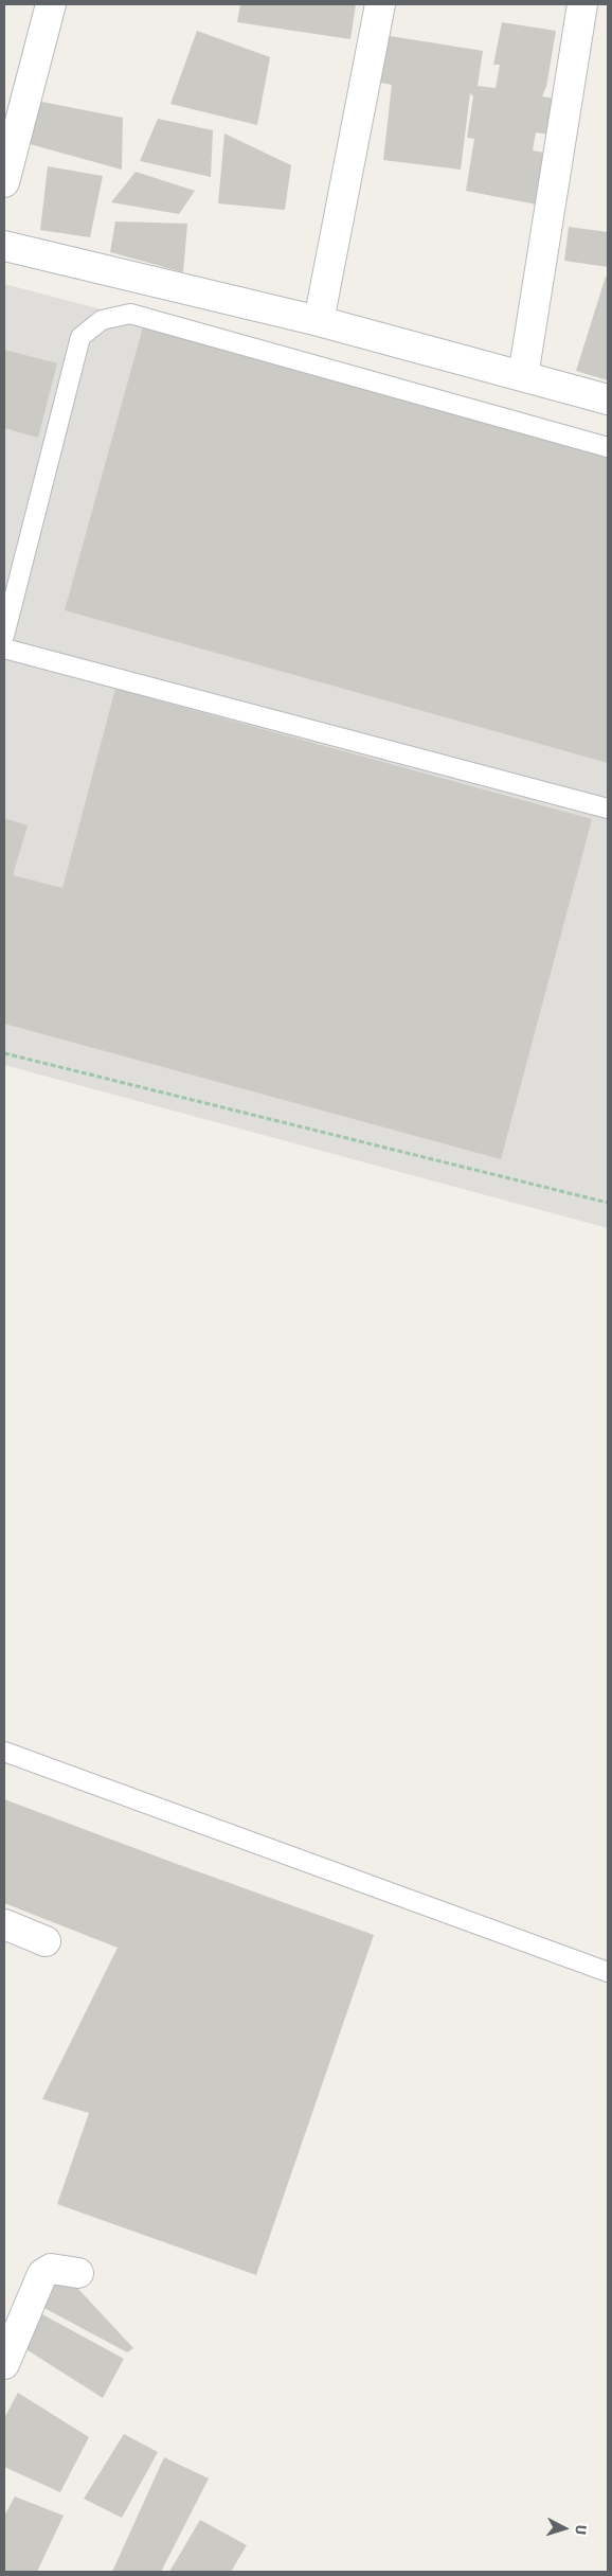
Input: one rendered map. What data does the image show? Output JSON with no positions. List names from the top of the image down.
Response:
{
  "north": "right"
}
